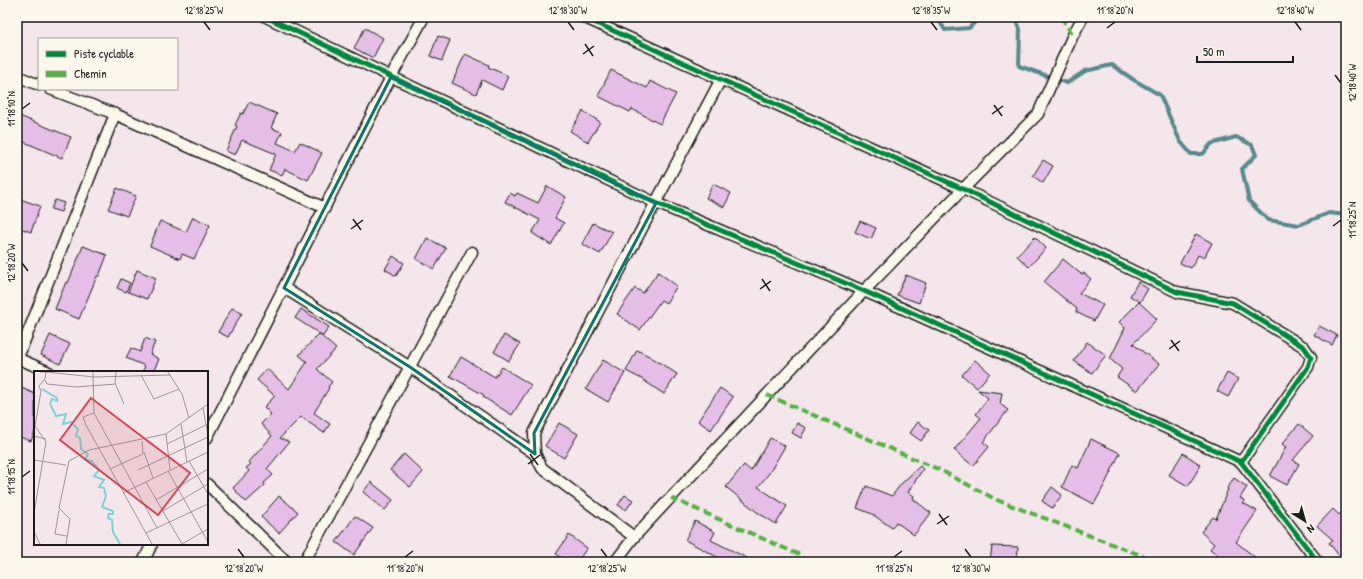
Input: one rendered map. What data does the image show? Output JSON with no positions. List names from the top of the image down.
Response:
{
  "legend": ["Piste cyclable", "Chemin"],
  "scale_bar": "50 m",
  "north": "bottom right",
  "coordinates": [
    "12°18'25\"W",
    "12°18'30\"W",
    "12°18'35\"W",
    "11°18'20\"N",
    "12°18'40\"W",
    "11°18'10\"N",
    "11°18'25\"N",
    "12°18'20\"W",
    "11°18'15\"N"
  ]
}
